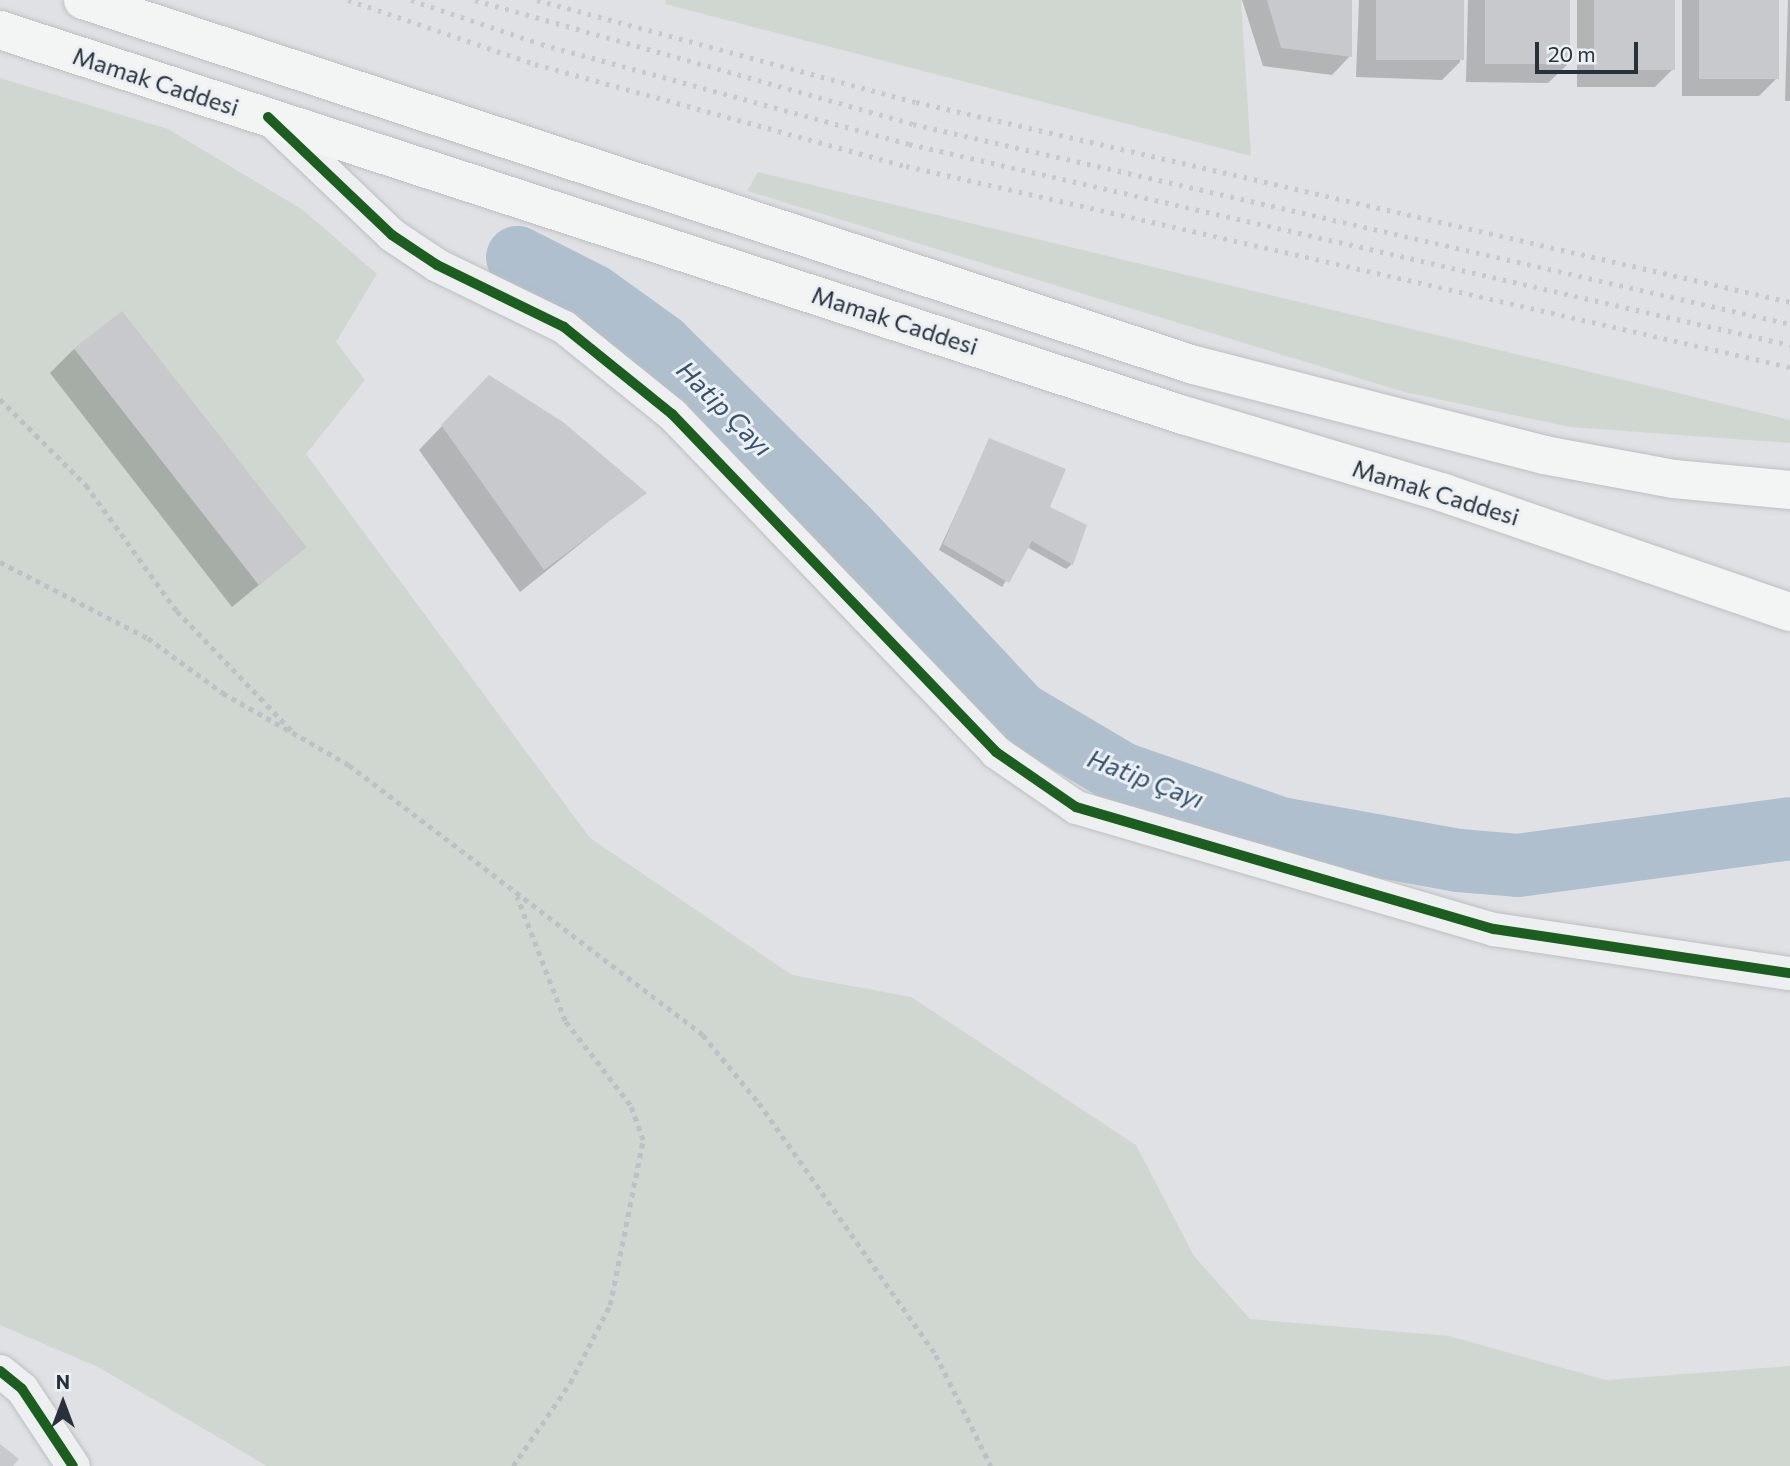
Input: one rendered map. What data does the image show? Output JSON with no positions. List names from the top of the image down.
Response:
{
  "streets": {
    "main road": ["Mamak Caddesi"]
  },
  "water": ["Hatip Çayı"],
  "scale_bar": "20 m",
  "north": "top"
}
